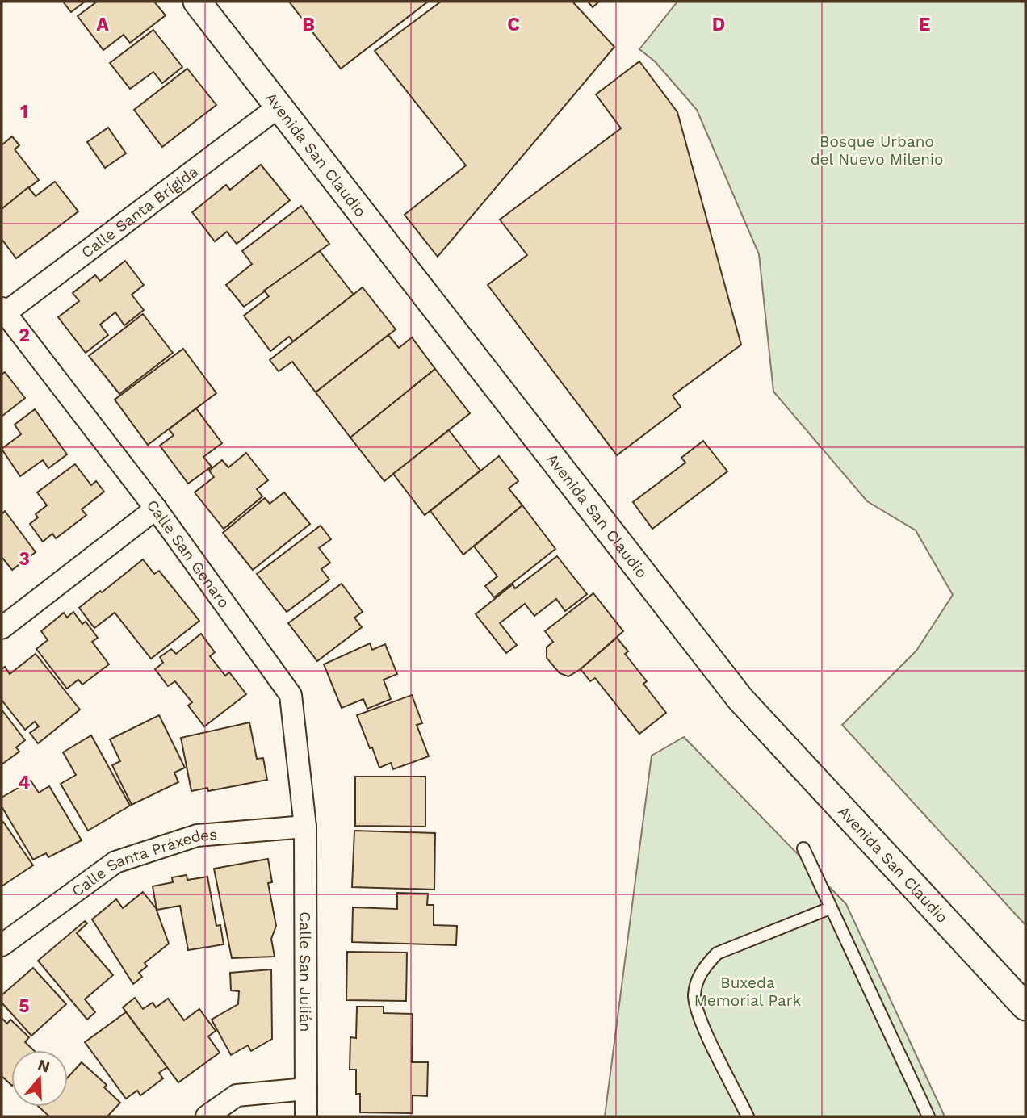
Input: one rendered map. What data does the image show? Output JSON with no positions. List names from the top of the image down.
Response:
{
  "streets": {
    "street": [
      "Avenida San Claudio",
      "Calle Santa Brígida",
      "Calle San Genaro",
      "Calle Santa Práxedes",
      "Calle San Julián"
    ]
  },
  "crossings": [
    ["Avenida San Claudio", "Calle Santa Brígida"],
    ["Calle Santa Brígida", "Calle San Genaro"],
    ["Calle San Genaro", "Calle Santa Práxedes"],
    ["Calle San Genaro", "Calle San Julián"],
    ["Calle Santa Práxedes", "Calle San Julián"]
  ],
  "parks": ["Bosque Urbano del Nuevo Milenio", "Buxeda Memorial Park"],
  "north": "top",
  "grid": {
    "columns": [
      "A",
      "B",
      "C",
      "D",
      "E"
    ],
    "rows": [
      "1",
      "2",
      "3",
      "4",
      "5"
    ]
  }
}
